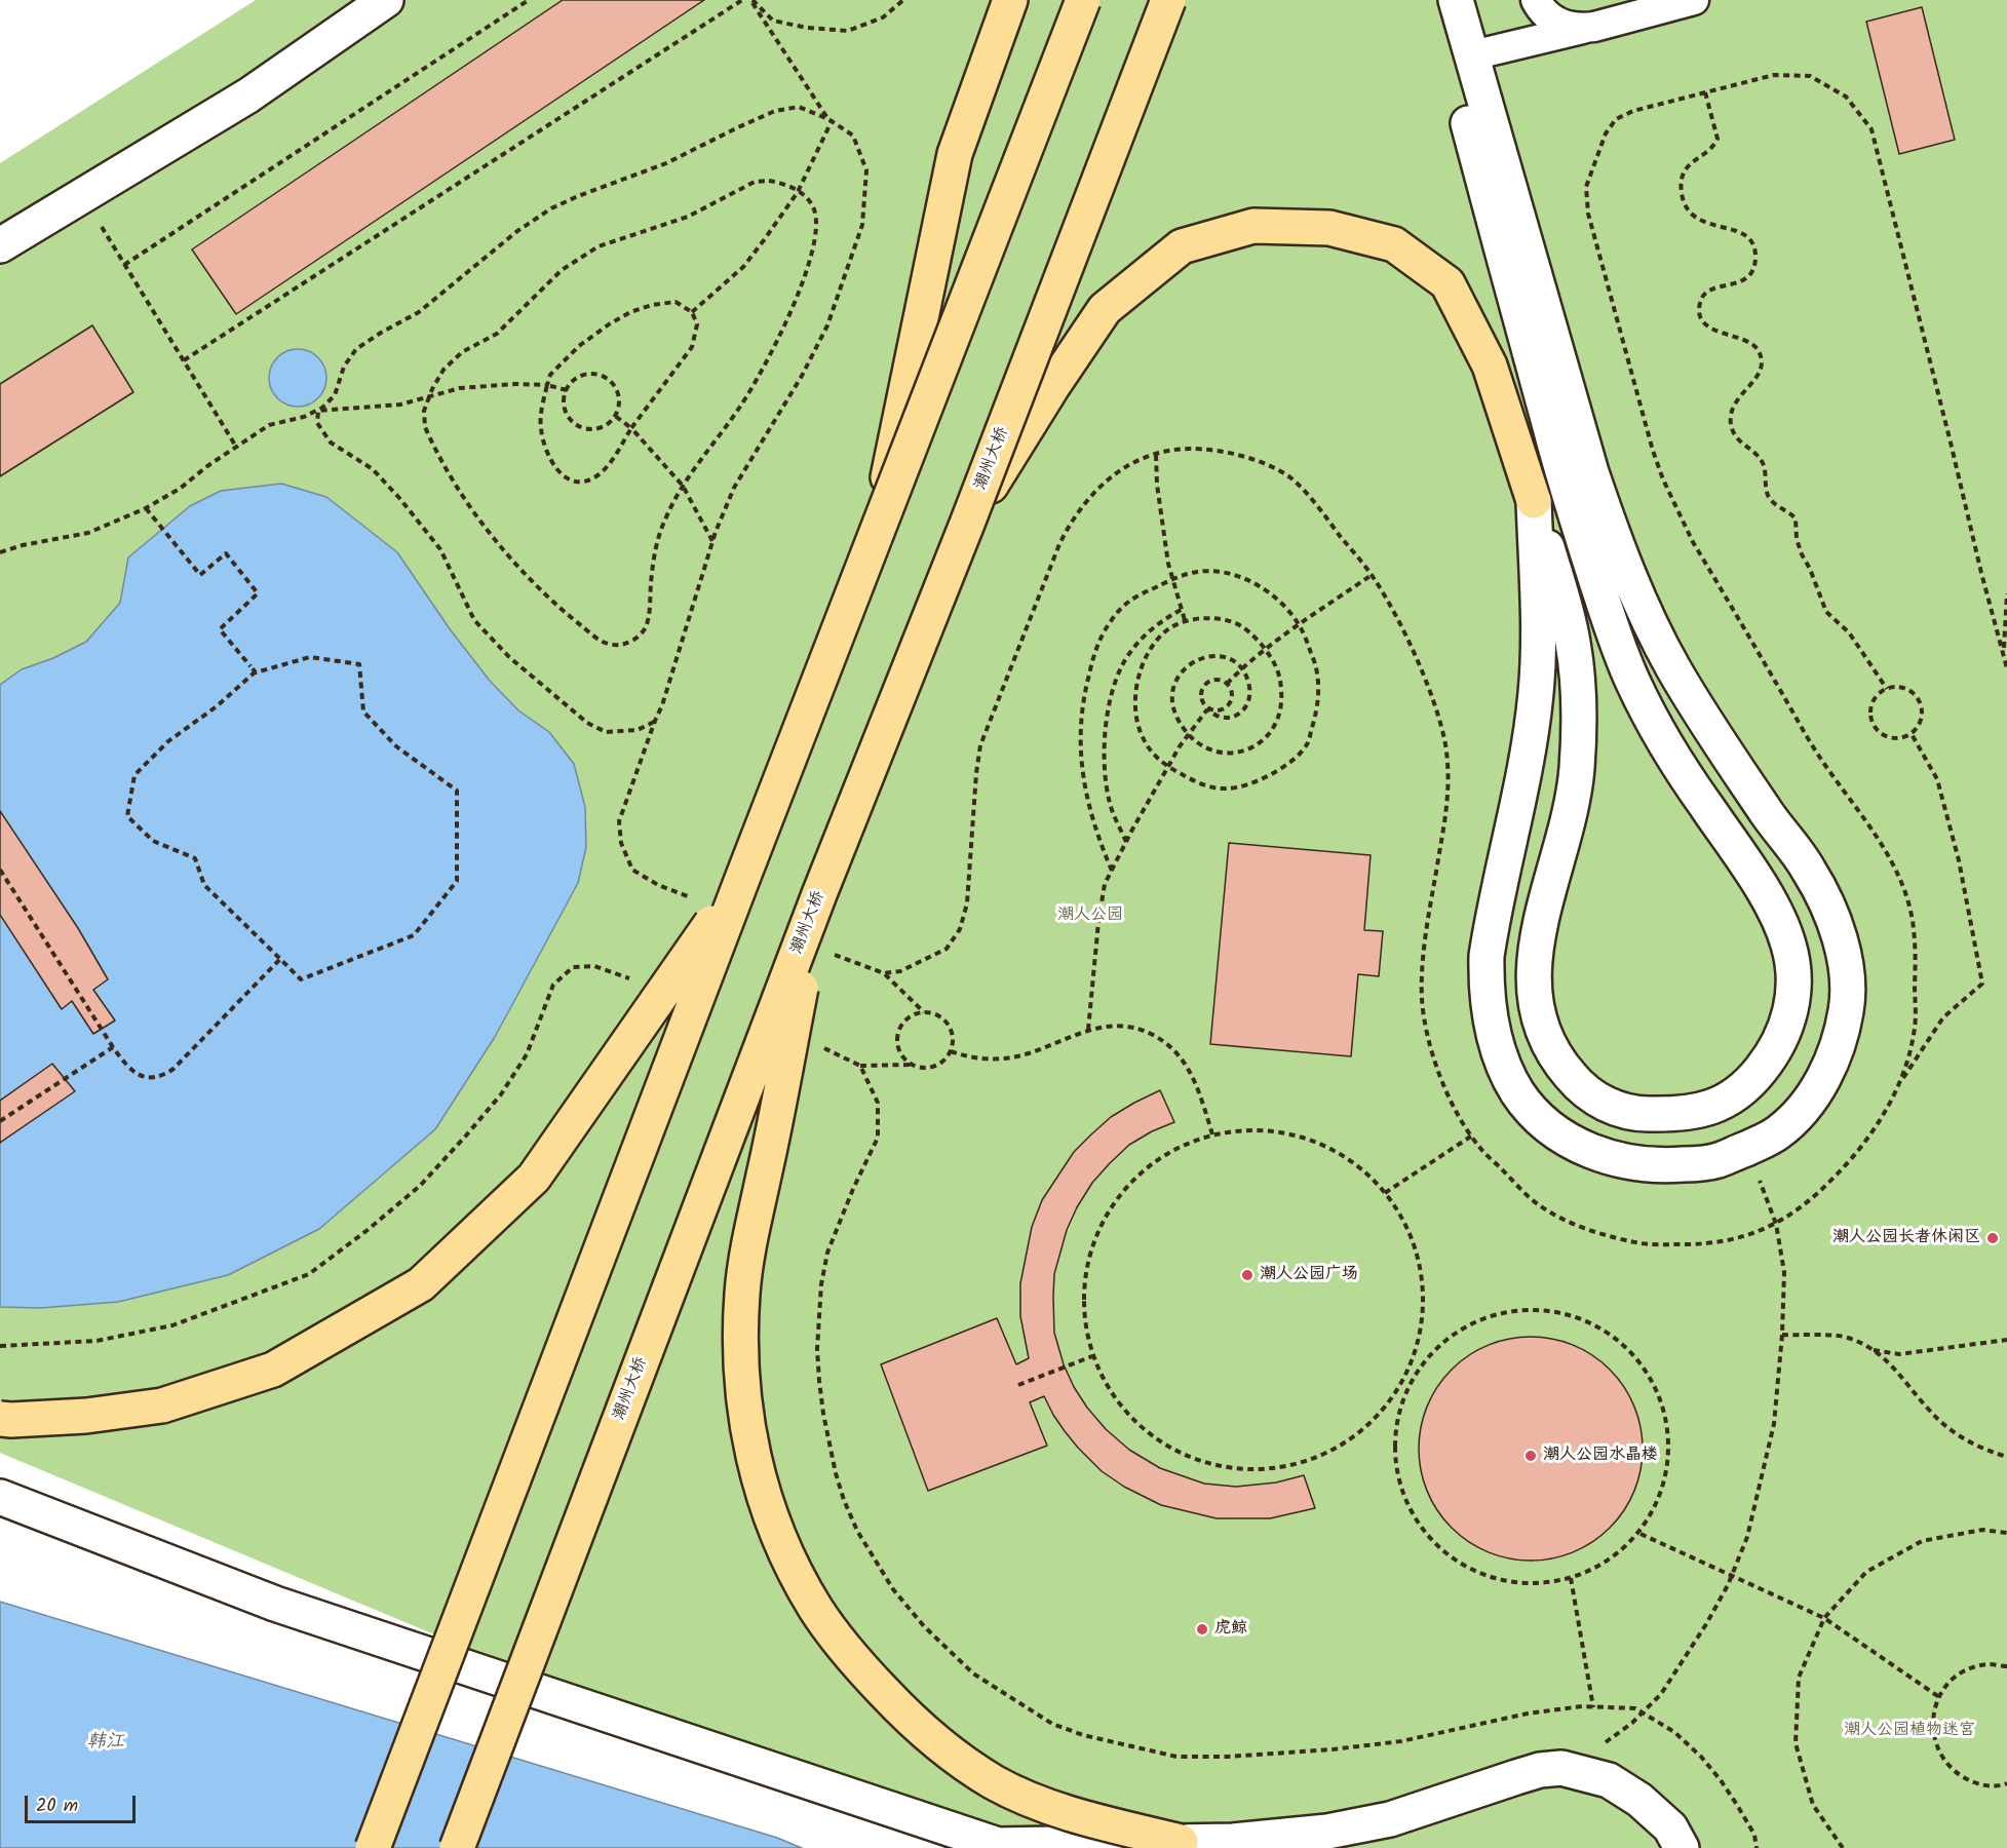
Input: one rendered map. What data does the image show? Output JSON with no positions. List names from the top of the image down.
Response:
{
  "streets": {
    "highway": ["潮州大桥"]
  },
  "water": ["韩江"],
  "parks": ["潮人公园", "潮人公园植物迷宫"],
  "places": [
    "潮人公园长者休闲区",
    "潮人公园广场",
    "潮人公园水晶楼",
    "虎鲸"
  ],
  "scale_bar": "20 m"
}
